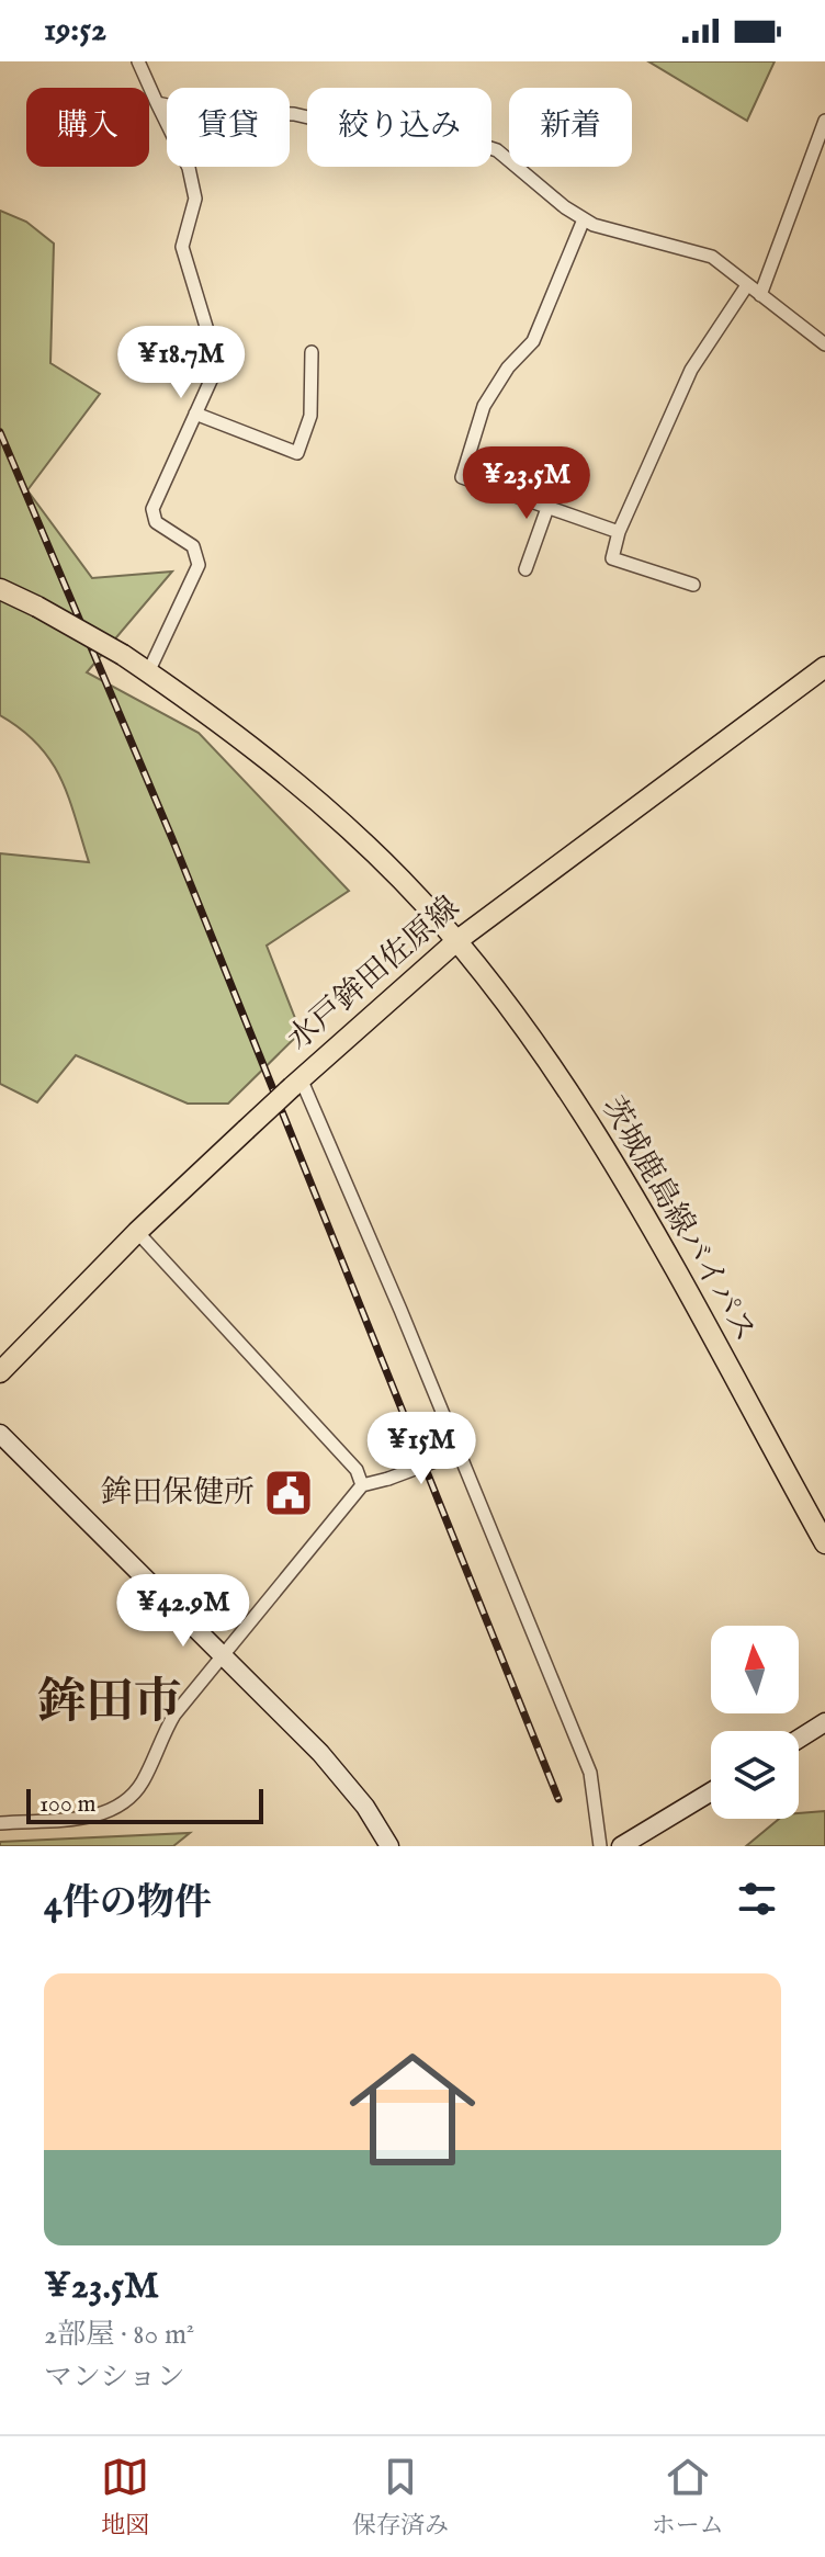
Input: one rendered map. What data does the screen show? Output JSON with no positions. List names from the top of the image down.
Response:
{
  "streets": {
    "main road": ["水戸鉾田佐原線", "茨城鹿島線バイパス"]
  },
  "crossings": [
    ["水戸鉾田佐原線", "茨城鹿島線バイパス"]
  ],
  "districts": ["鉾田市"],
  "places": {
    "public building": ["鉾田保健所"]
  },
  "scale_bar": "100 m",
  "north": "top",
  "page": {
    "status": "19:52",
    "chip": [
      "購入",
      "賃貸",
      "絞り込み",
      "新着"
    ],
    "price": [
      "¥18.7M",
      "¥23.5M",
      "¥15M",
      "¥42.9M"
    ],
    "scale": "100 m",
    "heading": "4件の物件",
    "list": [
      {
        "name": "¥23.5M",
        "note": "2部屋 · 80 m² · マンション"
      }
    ],
    "tabs": ["地図", "保存済み", "ホーム"]
  }
}
